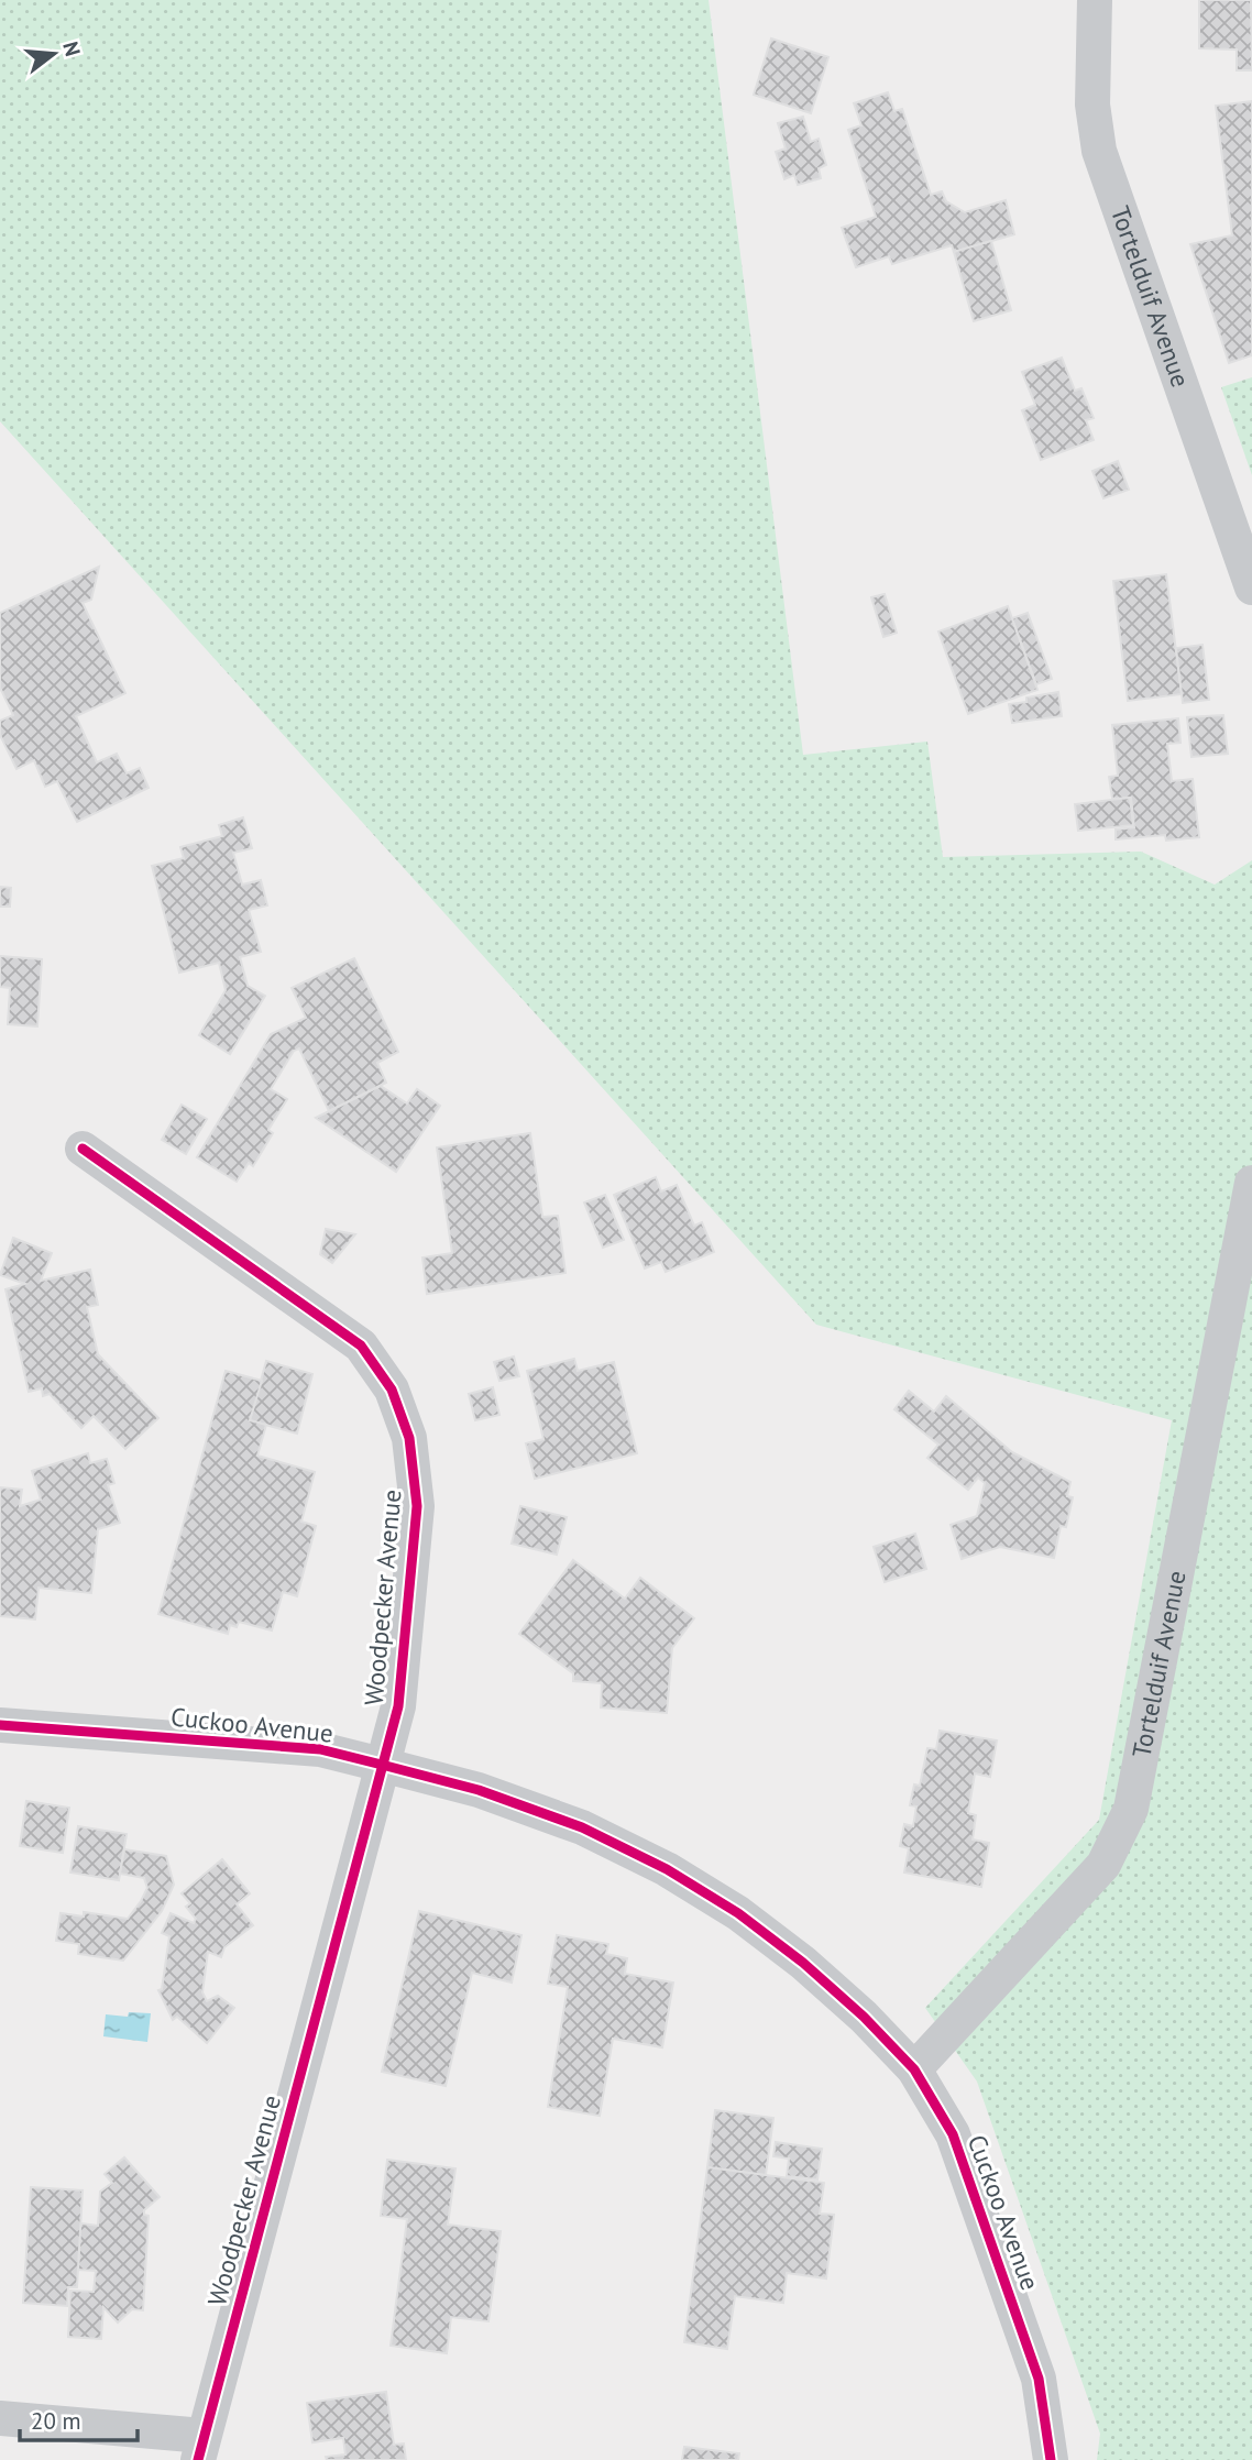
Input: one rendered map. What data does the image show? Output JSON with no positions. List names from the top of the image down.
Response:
{
  "streets": {
    "street": ["Tortelduif Avenue", "Woodpecker Avenue", "Cuckoo Avenue"]
  },
  "crossings": [
    ["Tortelduif Avenue", "Cuckoo Avenue"],
    ["Woodpecker Avenue", "Cuckoo Avenue"]
  ],
  "scale_bar": "20 m",
  "north": "right"
}
